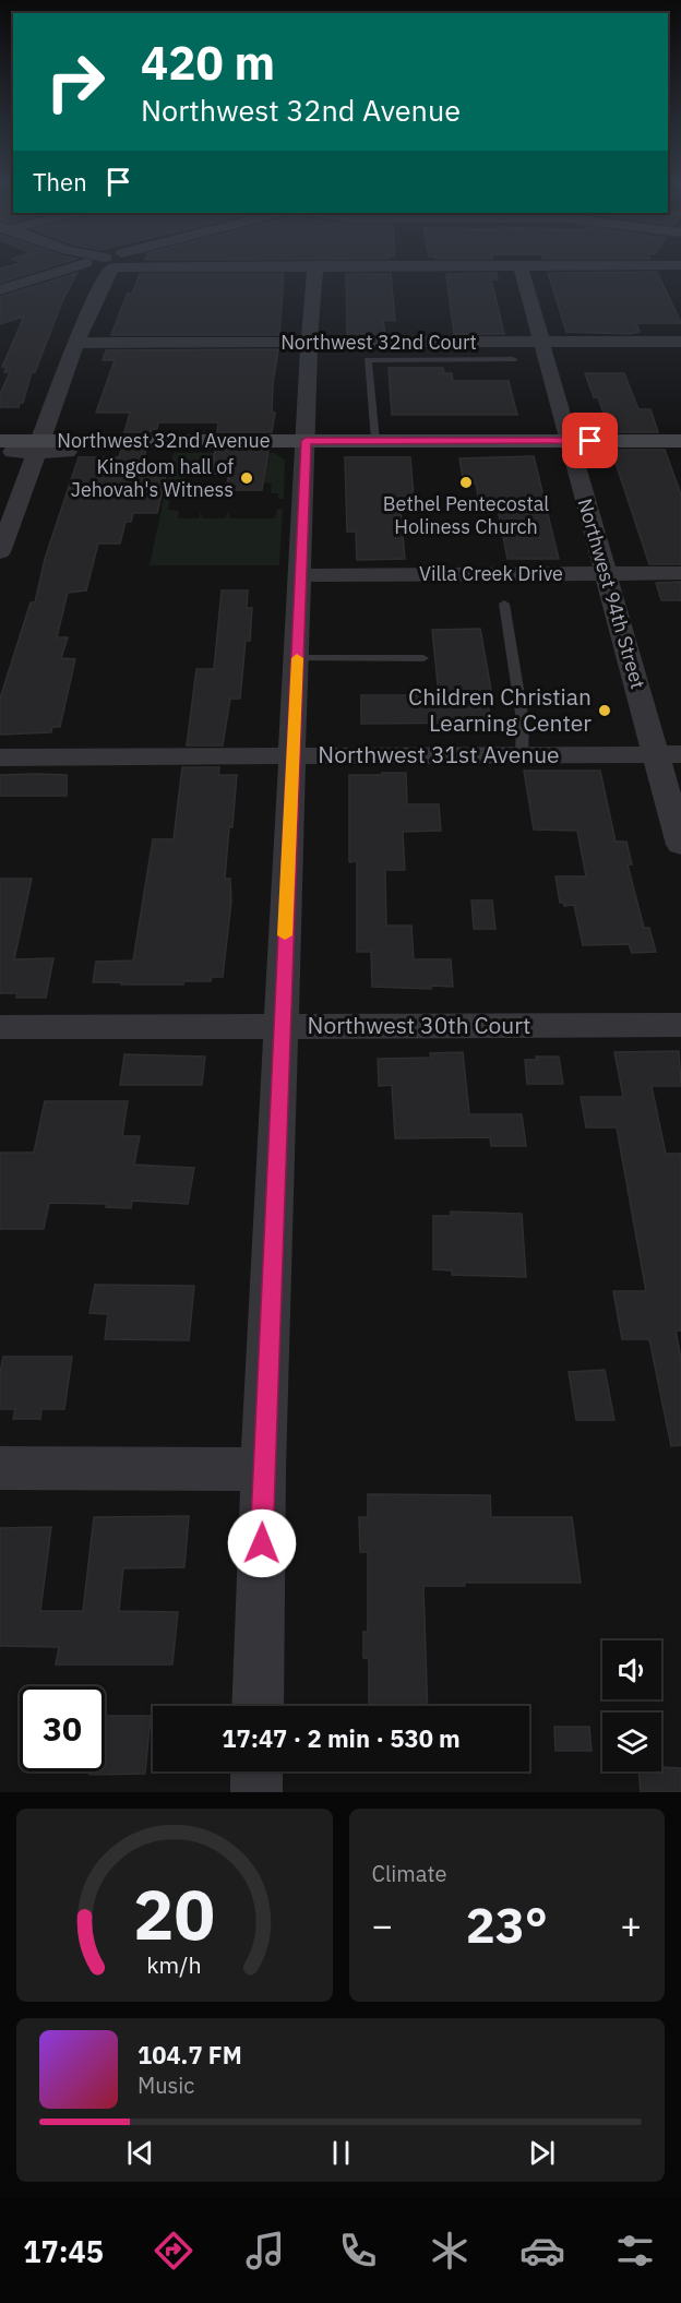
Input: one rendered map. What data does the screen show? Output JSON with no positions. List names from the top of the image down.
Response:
{
  "streets": {
    "main road": ["Northwest 32nd Avenue"],
    "street": [
      "Northwest 32nd Court",
      "Villa Creek Drive",
      "Northwest 94th Street",
      "Northwest 31st Avenue",
      "Northwest 30th Court"
    ]
  },
  "crossings": [
    ["Northwest 32nd Court", "Northwest 94th Street"],
    ["Northwest 32nd Avenue", "Northwest 94th Street"],
    ["Villa Creek Drive", "Northwest 94th Street"],
    ["Northwest 94th Street", "Northwest 31st Avenue"]
  ],
  "places": ["Kingdom hall of Jehovah's Witness", "Bethel Pentecostal Holiness Church", "Children Christian Learning Center"],
  "page": {
    "turn": ["420 m", "Northwest 32nd Avenue"],
    "then": "Then",
    "limit": "30",
    "trip": "17:47 · 2 min · 530 m",
    "tile": "Climate",
    "heat": ["−", "23°", "+"],
    "song": ["104.7 FM", "Music"],
    "tabs": "17:45",
    "gauge": ["20", "km/h"]
  }
}
